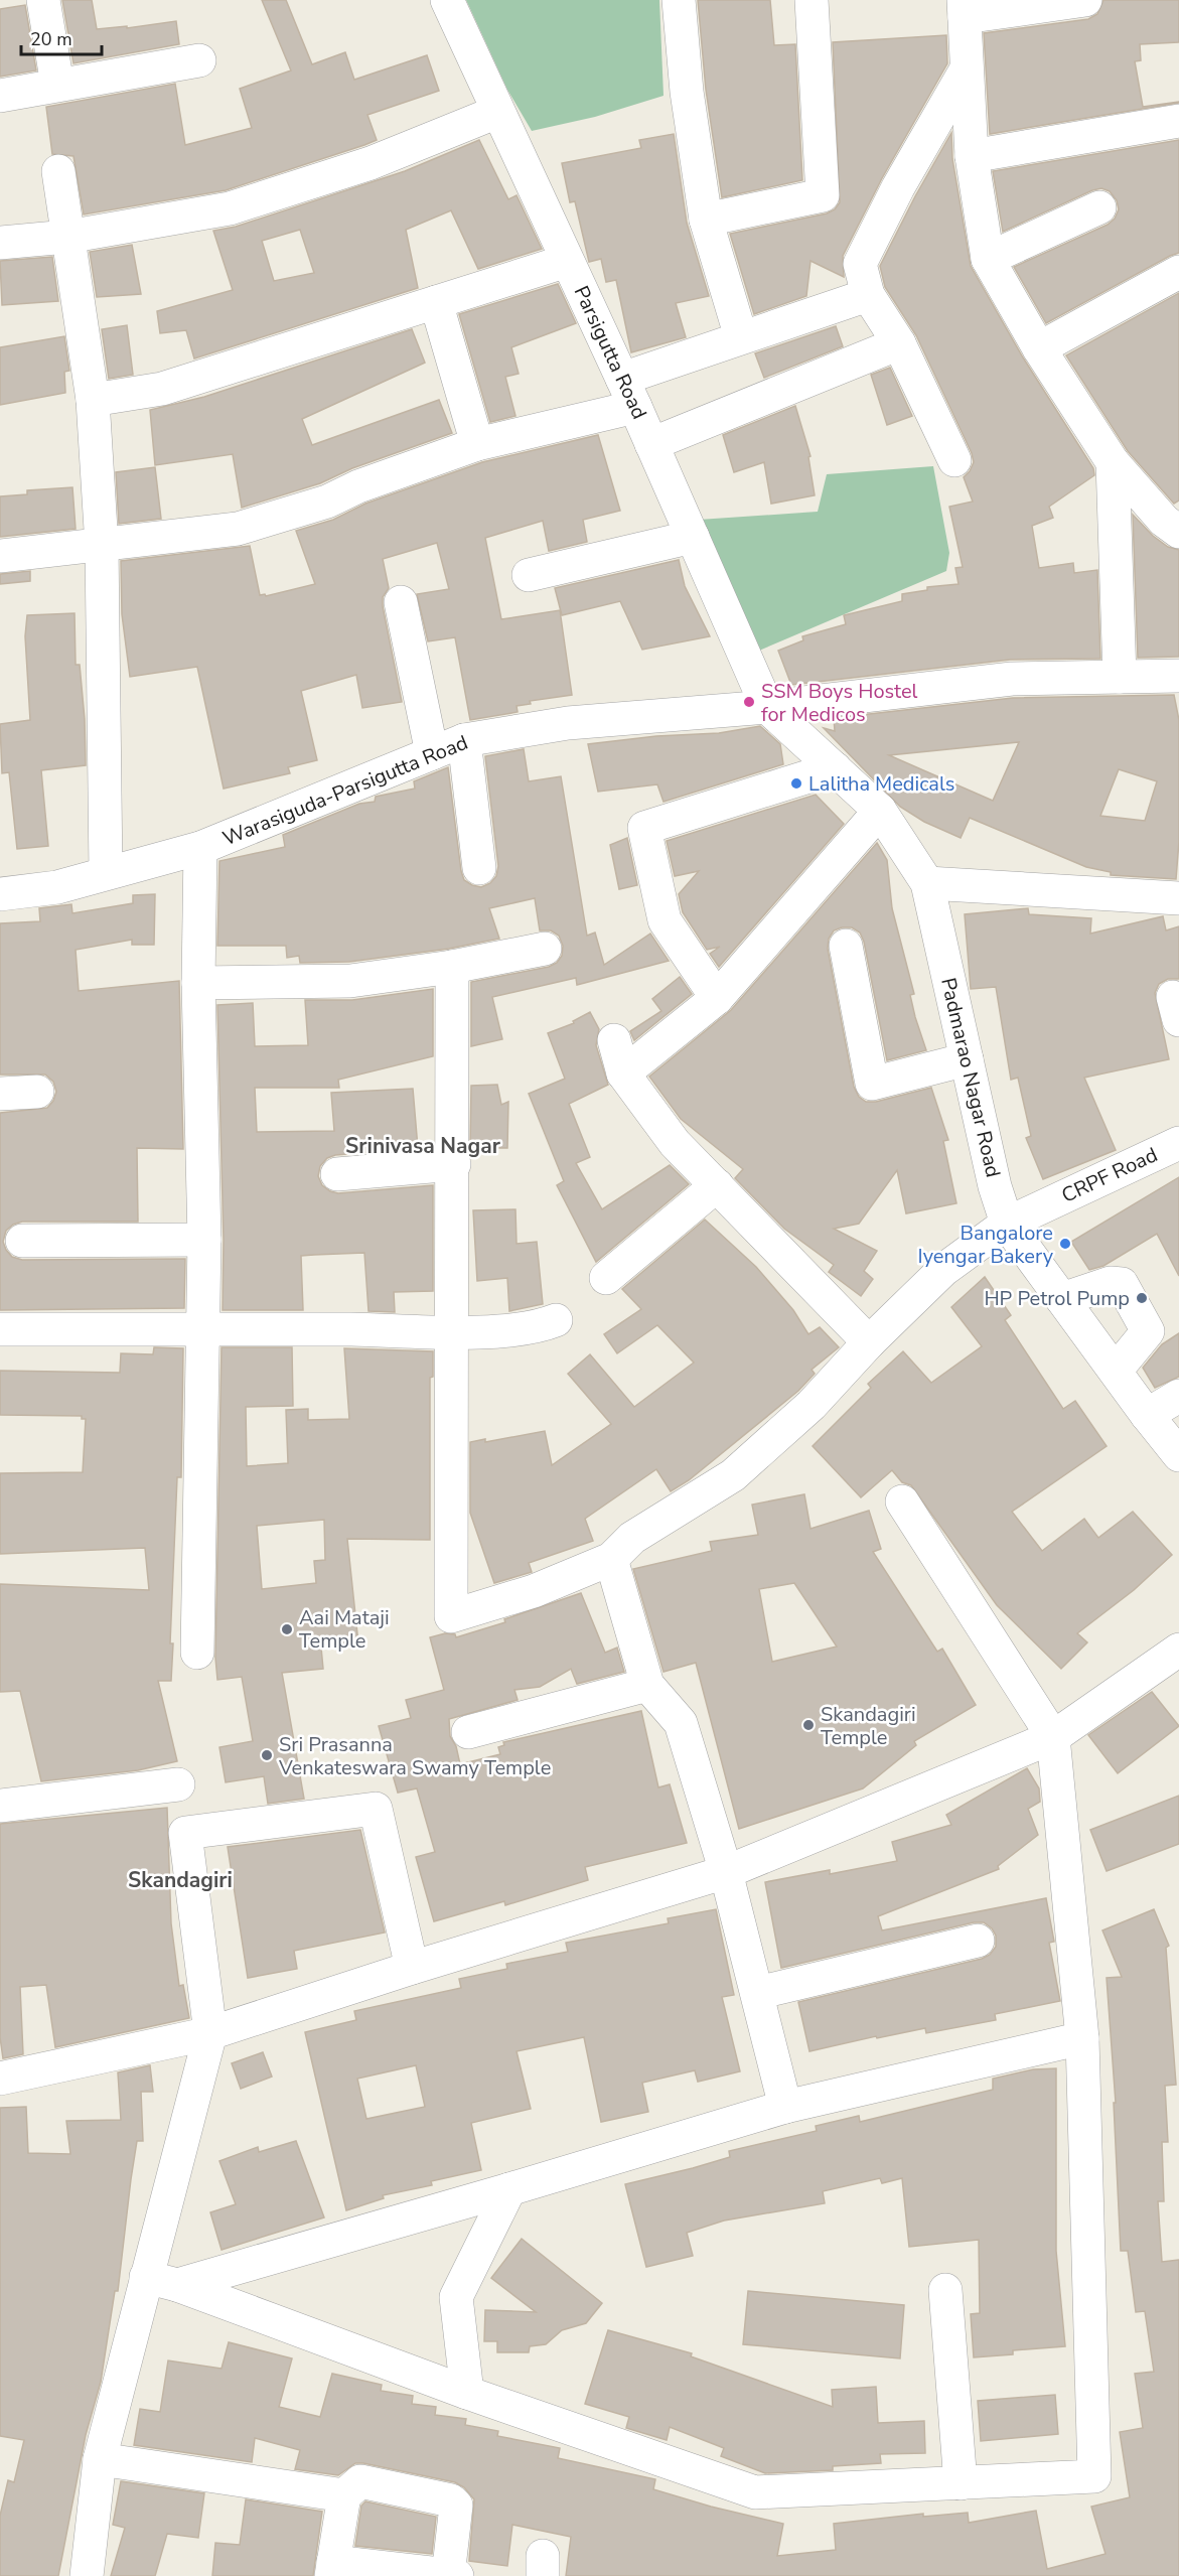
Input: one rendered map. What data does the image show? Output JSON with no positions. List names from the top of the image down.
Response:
{
  "streets": {
    "street": [
      "Parsigutta Road",
      "Warasiguda-Parsigutta Road",
      "Padmarao Nagar Road",
      "CRPF Road"
    ]
  },
  "crossings": [
    ["Parsigutta Road", "Warasiguda-Parsigutta Road"],
    ["Parsigutta Road", "Padmarao Nagar Road"],
    ["Warasiguda-Parsigutta Road", "Padmarao Nagar Road"],
    ["Padmarao Nagar Road", "CRPF Road"]
  ],
  "districts": ["Srinivasa Nagar", "Skandagiri"],
  "places": [
    "SSM Boys Hostel for Medicos",
    "Lalitha Medicals",
    "Bangalore Iyengar Bakery",
    "HP Petrol Pump",
    "Aai Mataji Temple",
    "Skandagiri Temple",
    "Sri Prasanna Venkateswara Swamy Temple"
  ],
  "scale_bar": "20 m"
}
